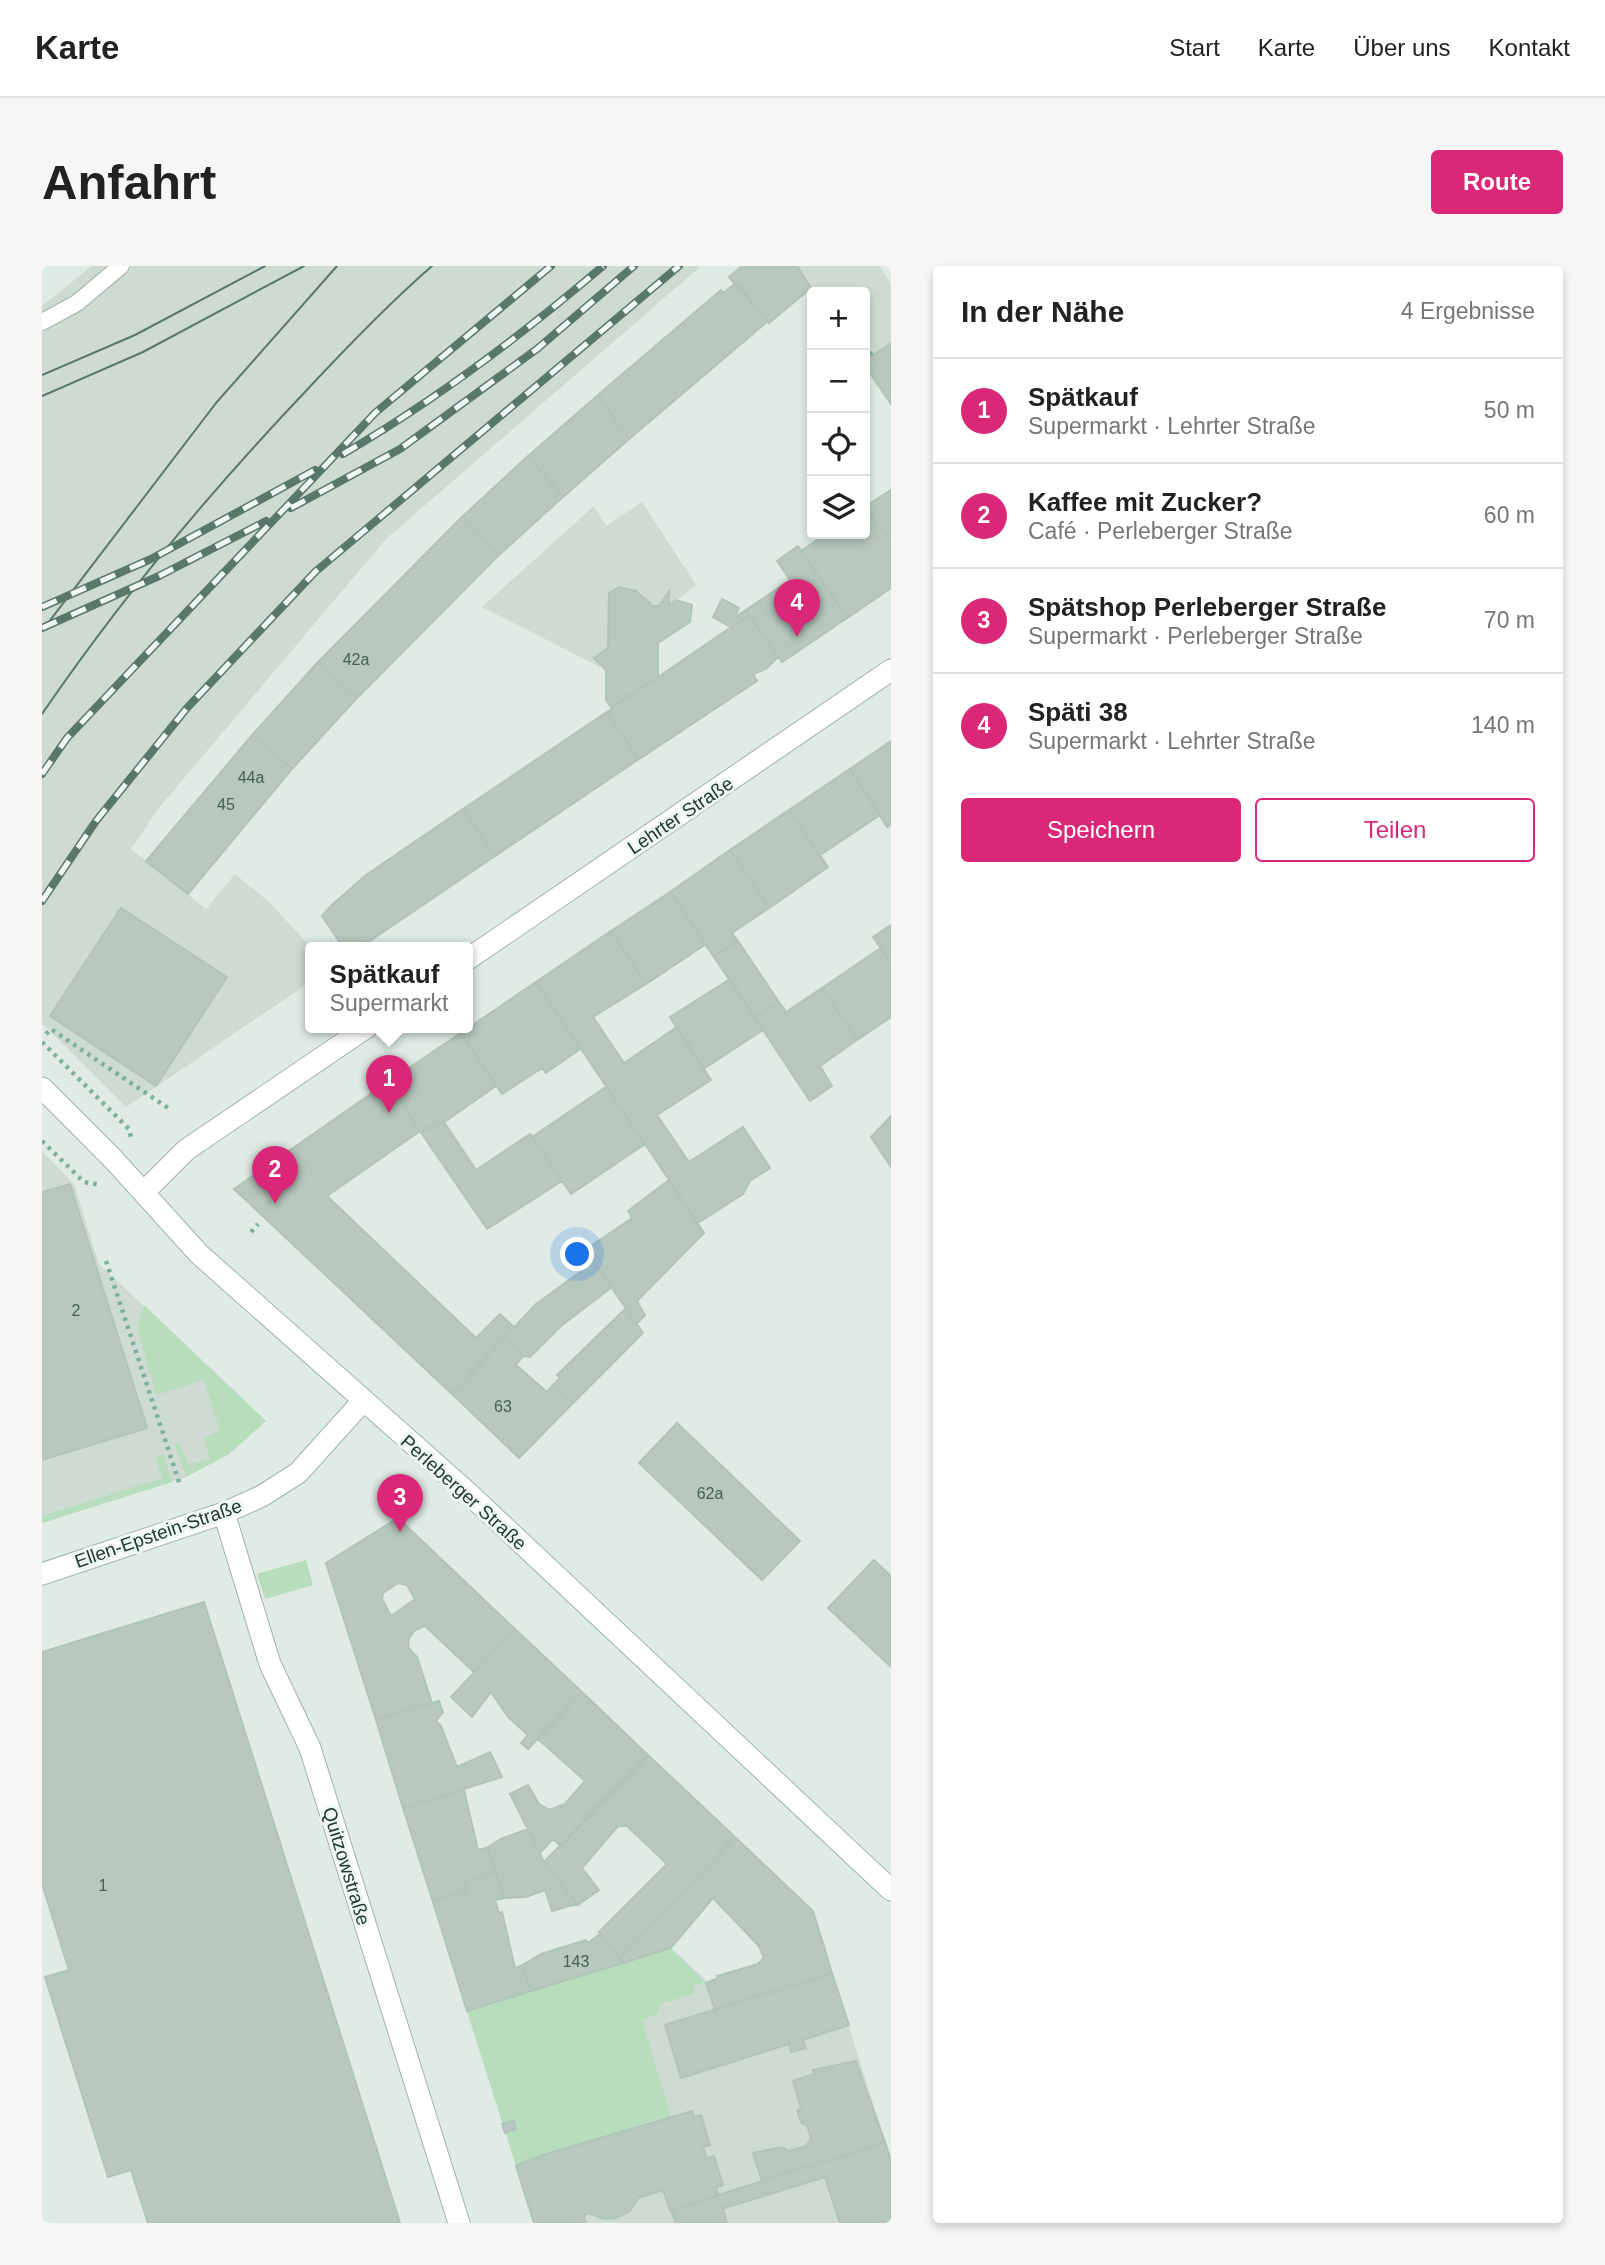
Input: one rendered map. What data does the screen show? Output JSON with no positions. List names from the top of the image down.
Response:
{
  "streets": {
    "main road": [
      "Lehrter Straße",
      "Perleberger Straße",
      "Ellen-Epstein-Straße",
      "Quitzowstraße"
    ]
  },
  "crossings": [
    ["Perleberger Straße", "Ellen-Epstein-Straße"],
    ["Ellen-Epstein-Straße", "Quitzowstraße"]
  ],
  "house_numbers": [
    "42a",
    "44a",
    "45",
    "2",
    "63",
    "62a",
    "1",
    "143"
  ],
  "page": {
    "header": "Karte",
    "nav": [
      "Start",
      "Karte",
      "Über uns",
      "Kontakt"
    ],
    "buttons": [
      "Route",
      ["Speichern", "Teilen"]
    ],
    "title": "Anfahrt",
    "heading": ["In der Nähe", "4 Ergebnisse"],
    "map_buttons": ["+", "−"],
    "list": [
      {
        "mark": "1",
        "name": "Spätkauf",
        "note": "Supermarkt · Lehrter Straße",
        "value": "50 m"
      },
      {
        "mark": "2",
        "name": "Kaffee mit Zucker?",
        "note": "Café · Perleberger Straße",
        "value": "60 m"
      },
      {
        "mark": "3",
        "name": "Spätshop Perleberger Straße",
        "note": "Supermarkt · Perleberger Straße",
        "value": "70 m"
      },
      {
        "mark": "4",
        "name": "Späti 38",
        "note": "Supermarkt · Lehrter Straße",
        "value": "140 m"
      }
    ],
    "pins": [
      "4",
      "1",
      "2",
      "3"
    ],
    "popup": ["Spätkauf", "Supermarkt"]
  }
}
